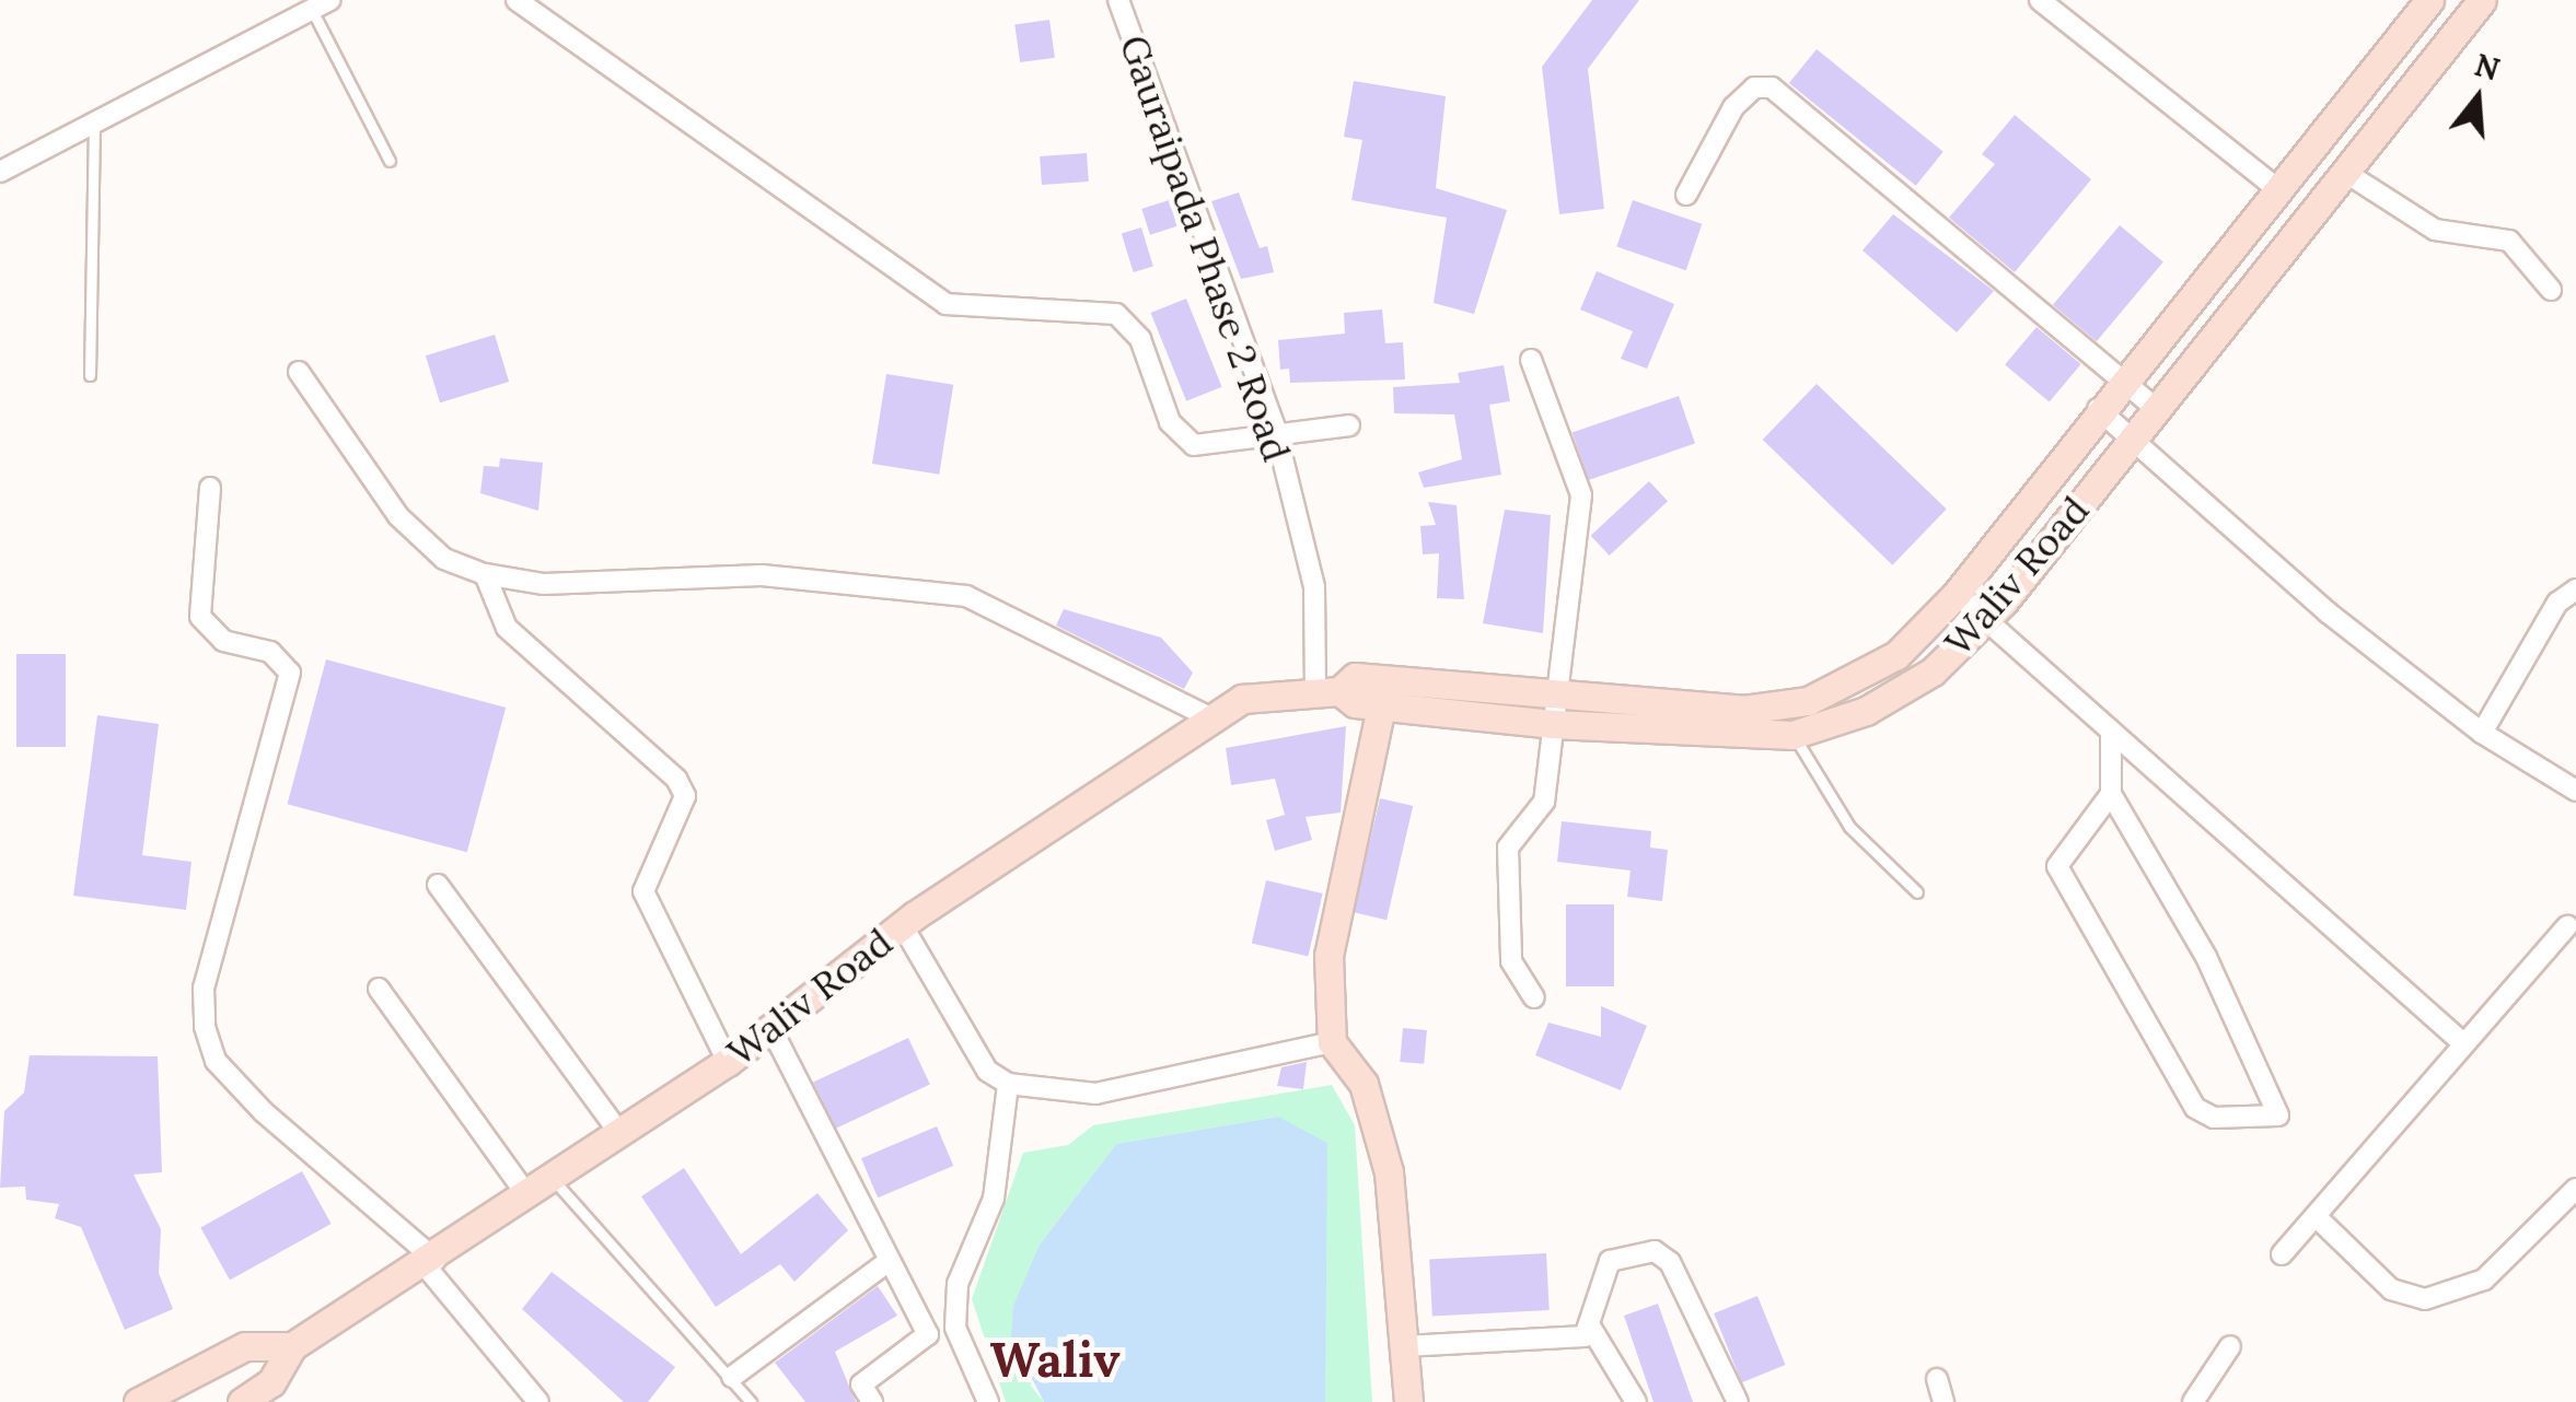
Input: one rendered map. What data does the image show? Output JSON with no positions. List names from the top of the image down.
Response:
{
  "streets": {
    "main road": ["Waliv Road"],
    "street": ["Gauraipada Phase 2 Road"]
  },
  "crossings": [
    ["Gauraipada Phase 2 Road", "Waliv Road"]
  ],
  "districts": ["Waliv"],
  "north": "top"
}
